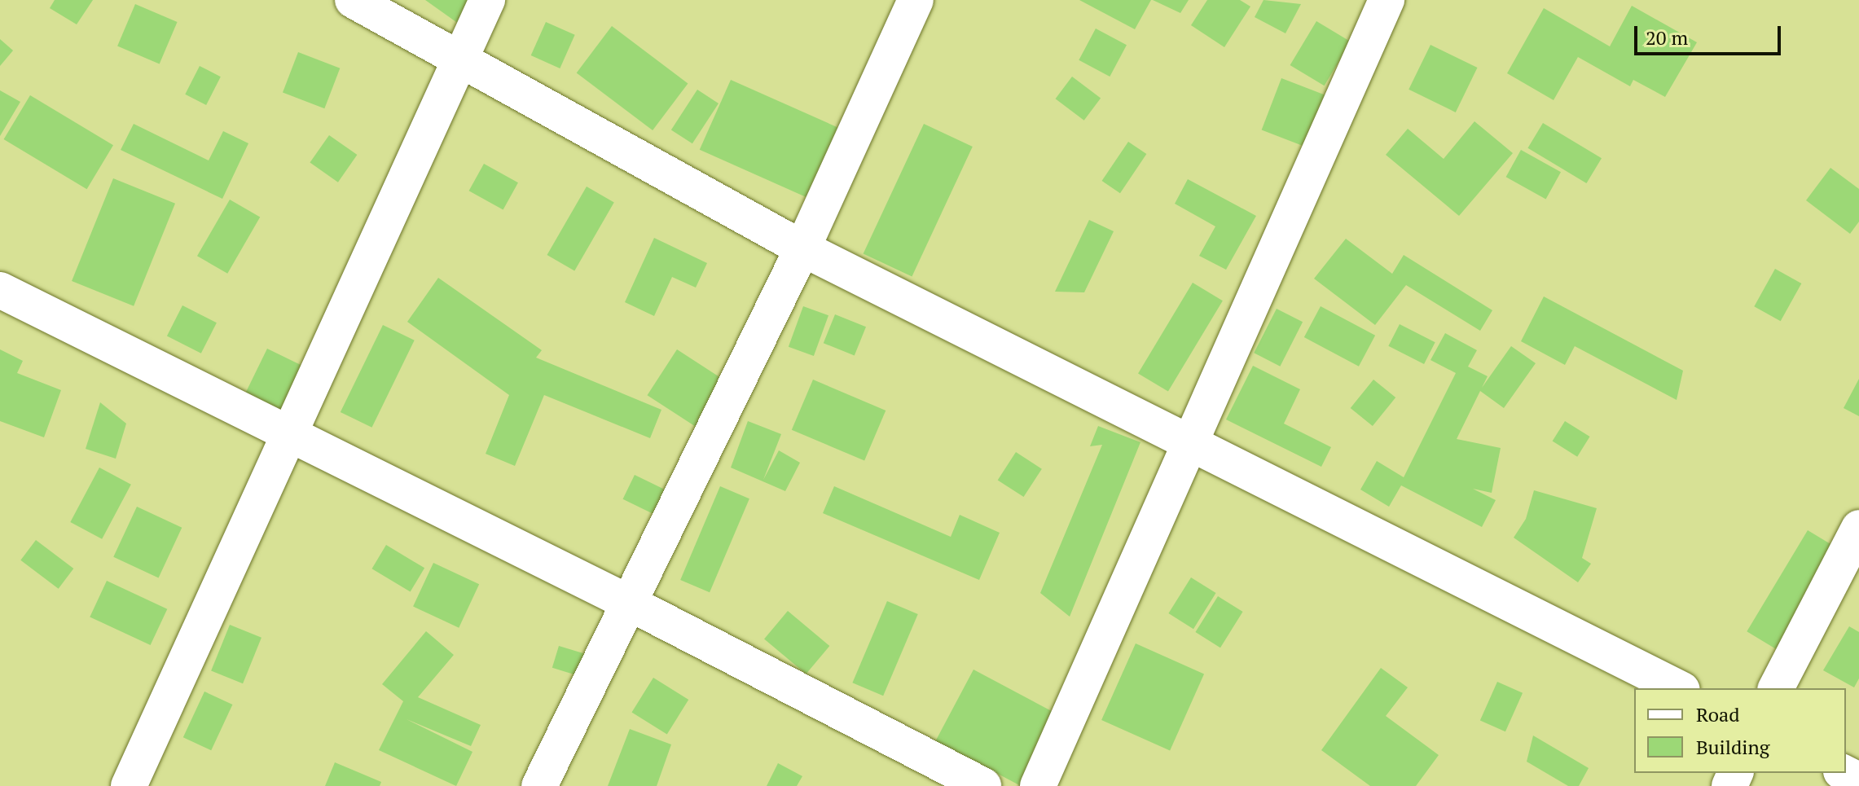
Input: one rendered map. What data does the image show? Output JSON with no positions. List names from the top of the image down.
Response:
{
  "legend": ["Road", "Building"],
  "scale_bar": "20 m"
}
